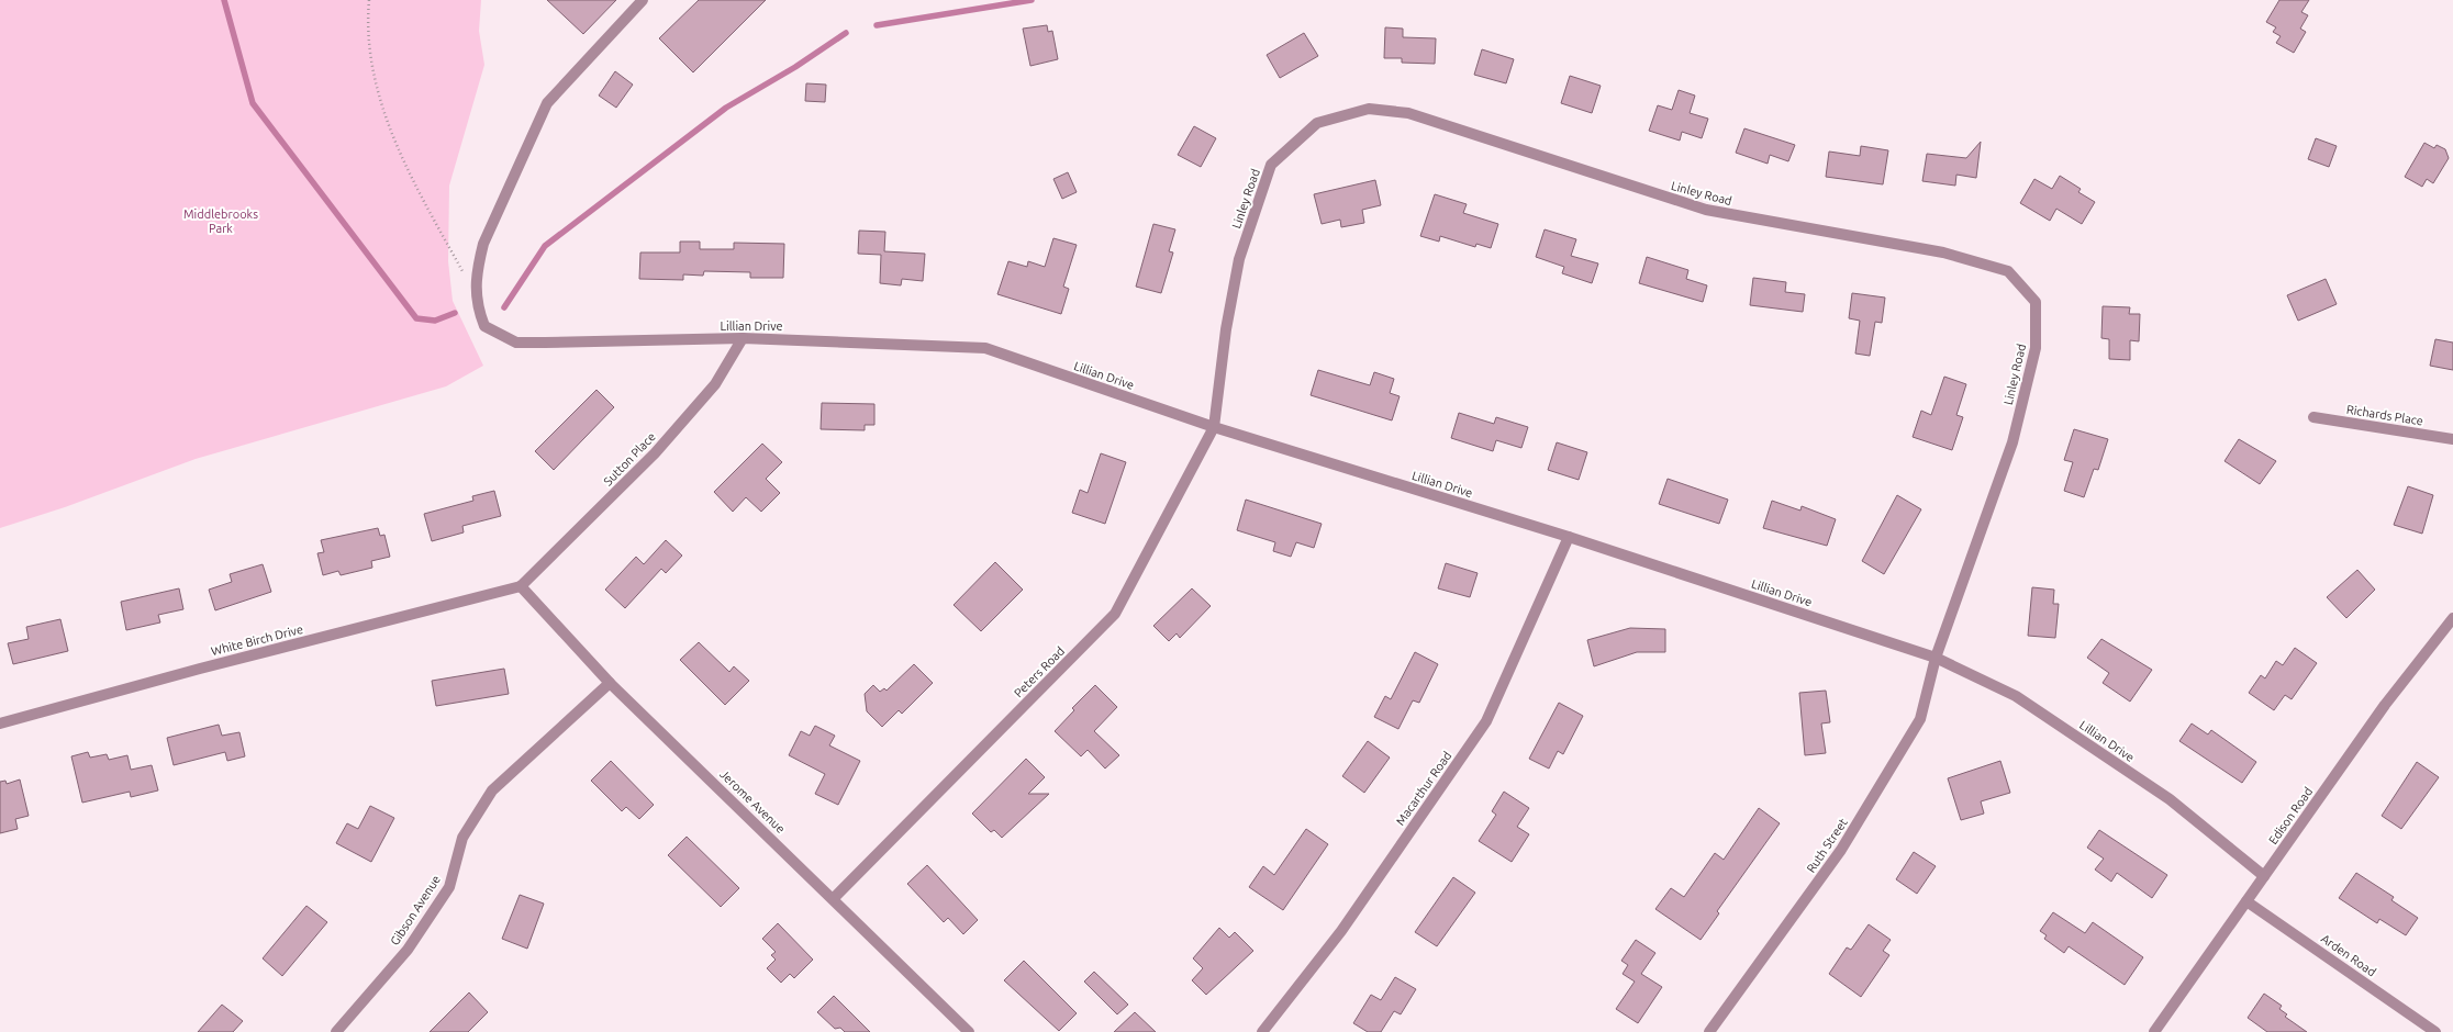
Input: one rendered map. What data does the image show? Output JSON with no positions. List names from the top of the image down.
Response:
{
  "streets": {
    "street": [
      "Linley Road",
      "Lillian Drive",
      "Richards Place",
      "Sutton Place",
      "White Birch Drive",
      "Peters Road",
      "Macarthur Road",
      "Jerome Avenue",
      "Edison Road",
      "Ruth Street",
      "Gibson Avenue",
      "Arden Road"
    ]
  },
  "crossings": [
    ["Linley Road", "Lillian Drive"],
    ["Linley Road", "Peters Road"],
    ["Linley Road", "Ruth Street"],
    ["Lillian Drive", "Sutton Place"],
    ["Lillian Drive", "Peters Road"],
    ["Lillian Drive", "Macarthur Road"],
    ["Lillian Drive", "Edison Road"],
    ["Lillian Drive", "Ruth Street"],
    ["Sutton Place", "White Birch Drive"],
    ["Sutton Place", "Jerome Avenue"],
    ["White Birch Drive", "Jerome Avenue"],
    ["Peters Road", "Jerome Avenue"],
    ["Jerome Avenue", "Gibson Avenue"],
    ["Edison Road", "Arden Road"]
  ],
  "parks": ["Middlebrooks Park"]
}
